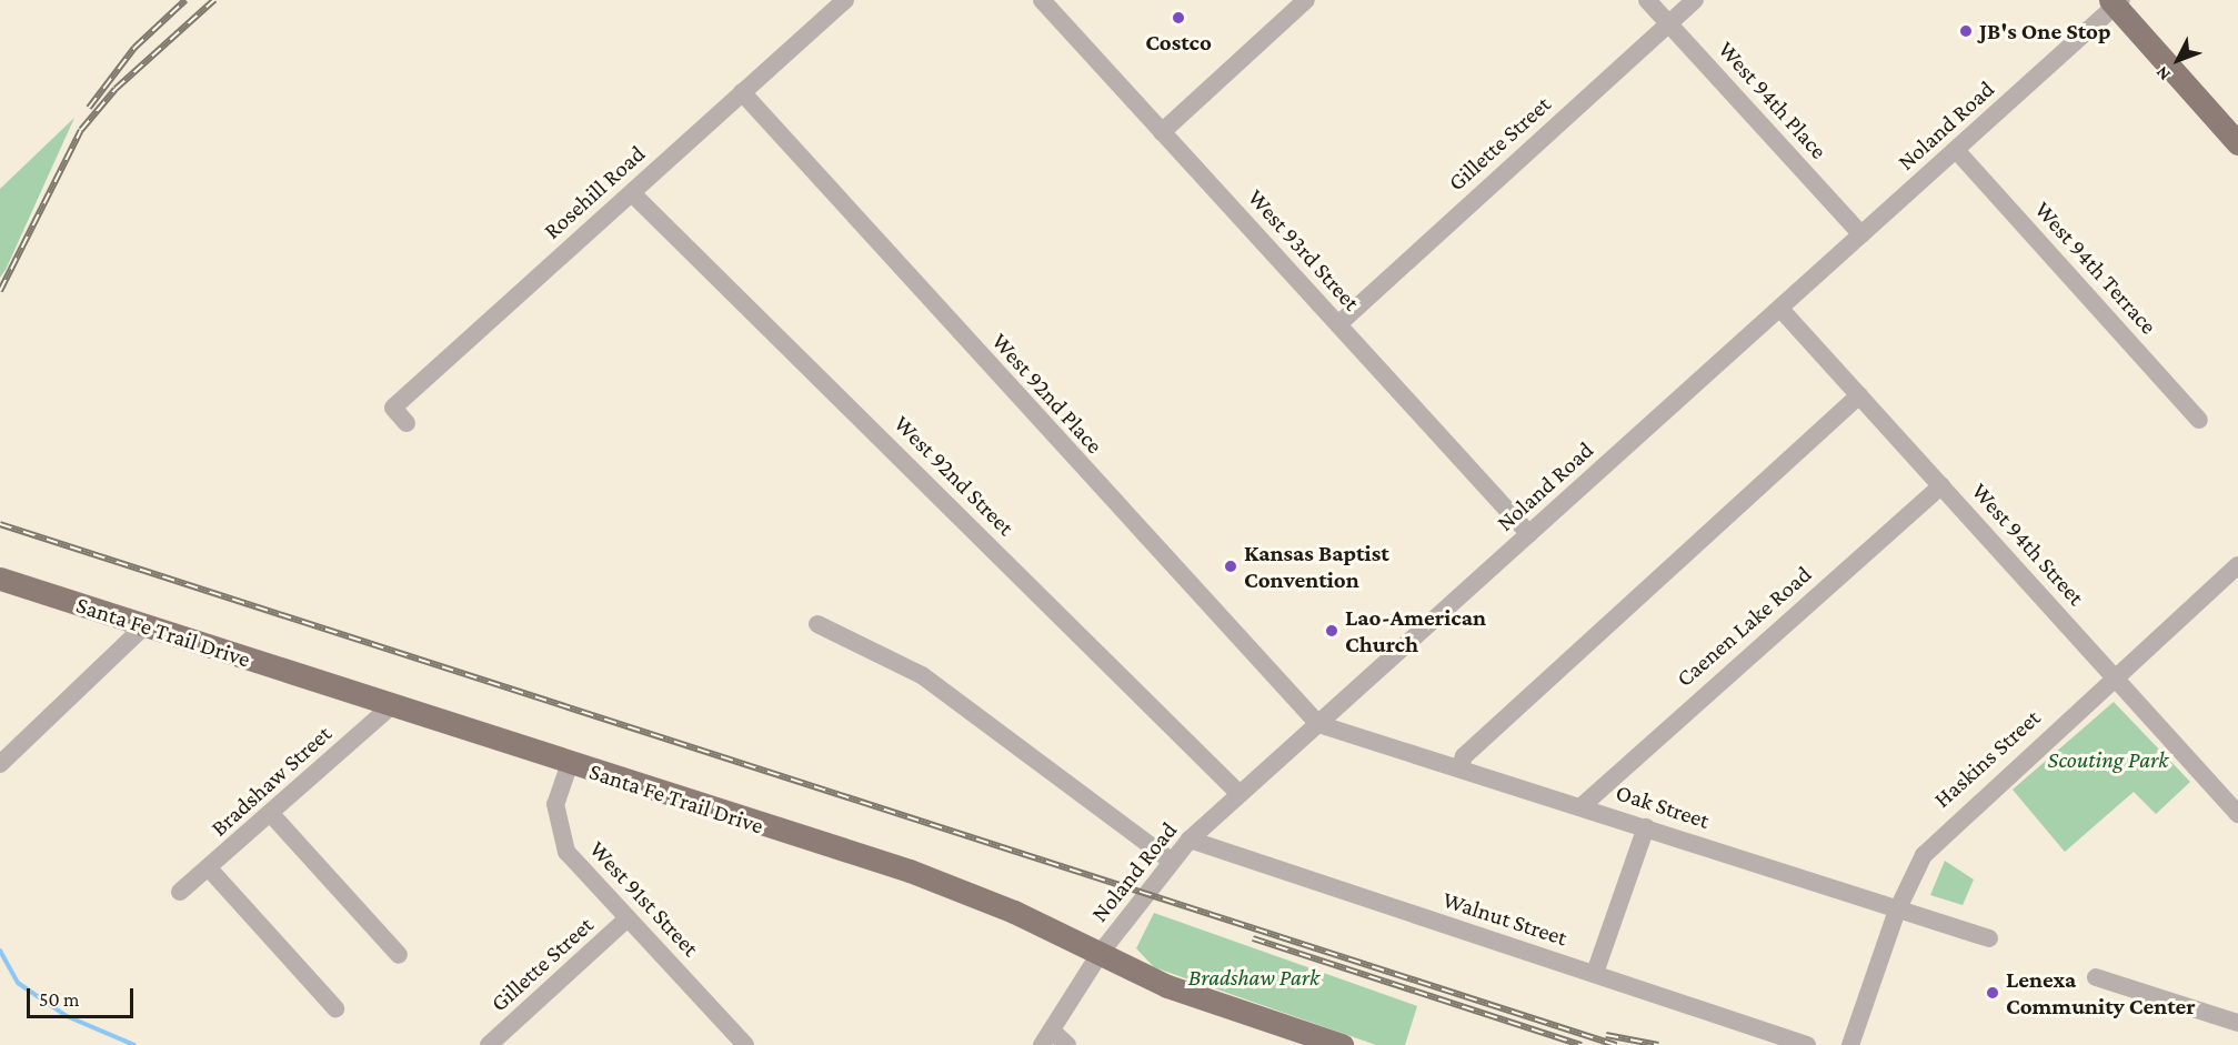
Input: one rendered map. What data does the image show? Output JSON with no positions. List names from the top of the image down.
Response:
{
  "streets": {
    "main road": ["Santa Fe Trail Drive"],
    "street": [
      "West 94th Place",
      "Noland Road",
      "Gillette Street",
      "Rosehill Road",
      "West 93rd Street",
      "West 94th Terrace",
      "West 92nd Place",
      "West 92nd Street",
      "West 94th Street",
      "Caenen Lake Road",
      "Haskins Street",
      "Bradshaw Street",
      "Oak Street",
      "West 91st Street",
      "Walnut Street"
    ]
  },
  "crossings": [
    ["West 94th Place", "Noland Road"],
    ["West 94th Place", "Gillette Street"],
    ["Noland Road", "West 93rd Street"],
    ["Noland Road", "West 94th Terrace"],
    ["Noland Road", "West 92nd Place"],
    ["Noland Road", "West 92nd Street"],
    ["Noland Road", "West 94th Street"],
    ["Noland Road", "Santa Fe Trail Drive"],
    ["Noland Road", "Oak Street"],
    ["Noland Road", "Walnut Street"],
    ["Gillette Street", "West 93rd Street"],
    ["Gillette Street", "West 91st Street"],
    ["Rosehill Road", "West 92nd Place"],
    ["Rosehill Road", "West 92nd Street"],
    ["West 92nd Place", "Oak Street"],
    ["West 94th Street", "Caenen Lake Road"],
    ["West 94th Street", "Haskins Street"],
    ["Caenen Lake Road", "Oak Street"],
    ["Santa Fe Trail Drive", "Bradshaw Street"],
    ["Santa Fe Trail Drive", "West 91st Street"],
    ["Haskins Street", "Oak Street"]
  ],
  "parks": ["Scouting Park", "Bradshaw Park"],
  "places": [
    "Costco",
    "JB's One Stop",
    "Kansas Baptist Convention",
    "Lao-American Church",
    "Lenexa Community Center"
  ],
  "scale_bar": "50 m",
  "north": "bottom left"
}
